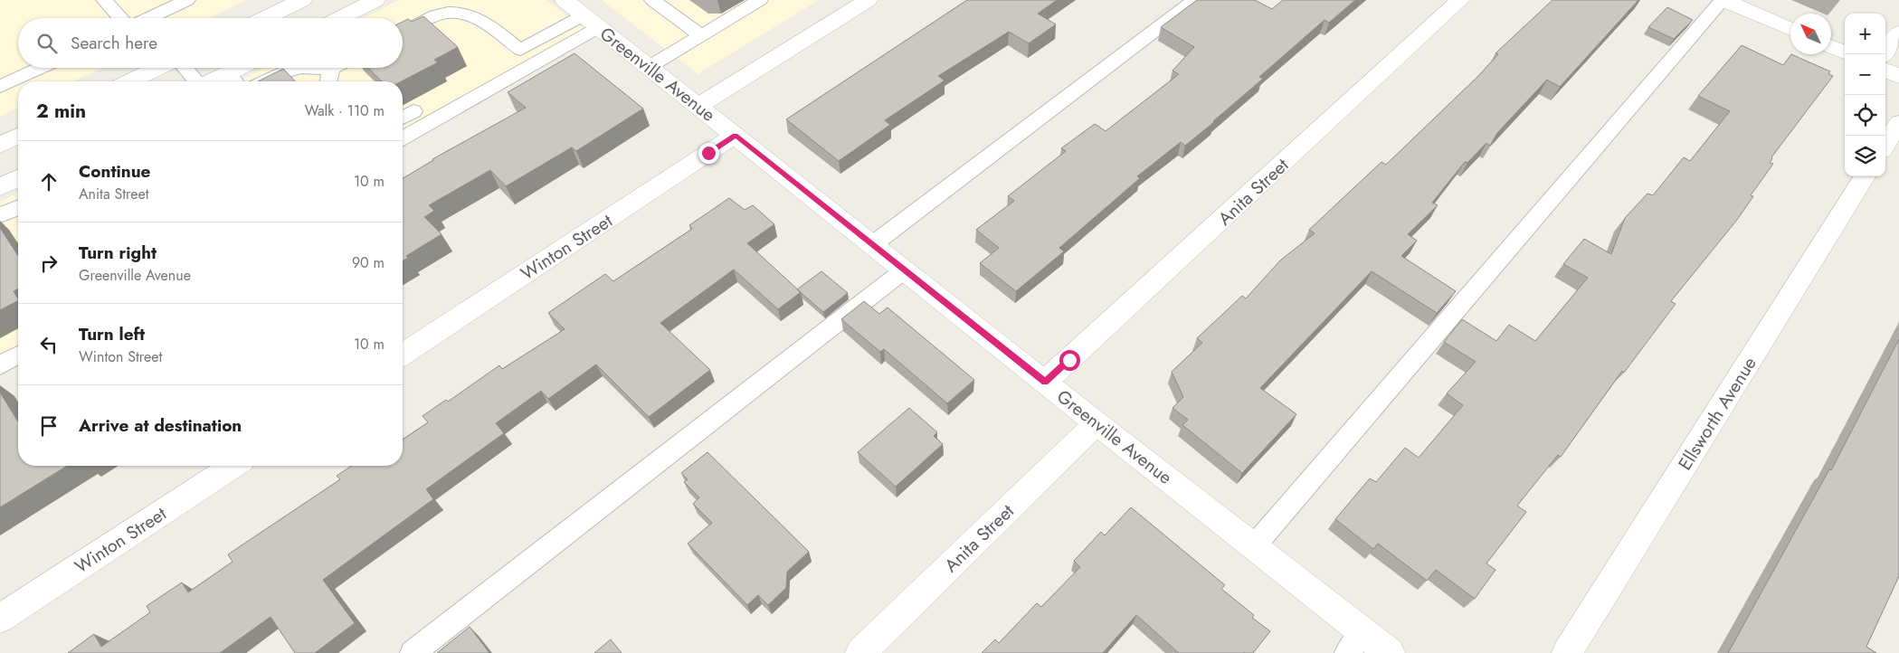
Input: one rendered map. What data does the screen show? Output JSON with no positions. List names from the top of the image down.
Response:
{
  "streets": {
    "street": [
      "Greenville Avenue",
      "Anita Street",
      "Winton Street",
      "Ellsworth Avenue"
    ]
  },
  "crossings": [
    ["Greenville Avenue", "Anita Street"],
    ["Greenville Avenue", "Winton Street"]
  ],
  "north": "top left",
  "page": {
    "map_buttons": ["+", "−"],
    "search": "Search here",
    "heading": ["2 min", "Walk · 110 m"],
    "list": [
      ["Continue", "Anita Street", "10 m"],
      ["Turn right", "Greenville Avenue", "90 m"],
      ["Turn left", "Winton Street", "10 m"],
      "Arrive at destination"
    ]
  }
}
